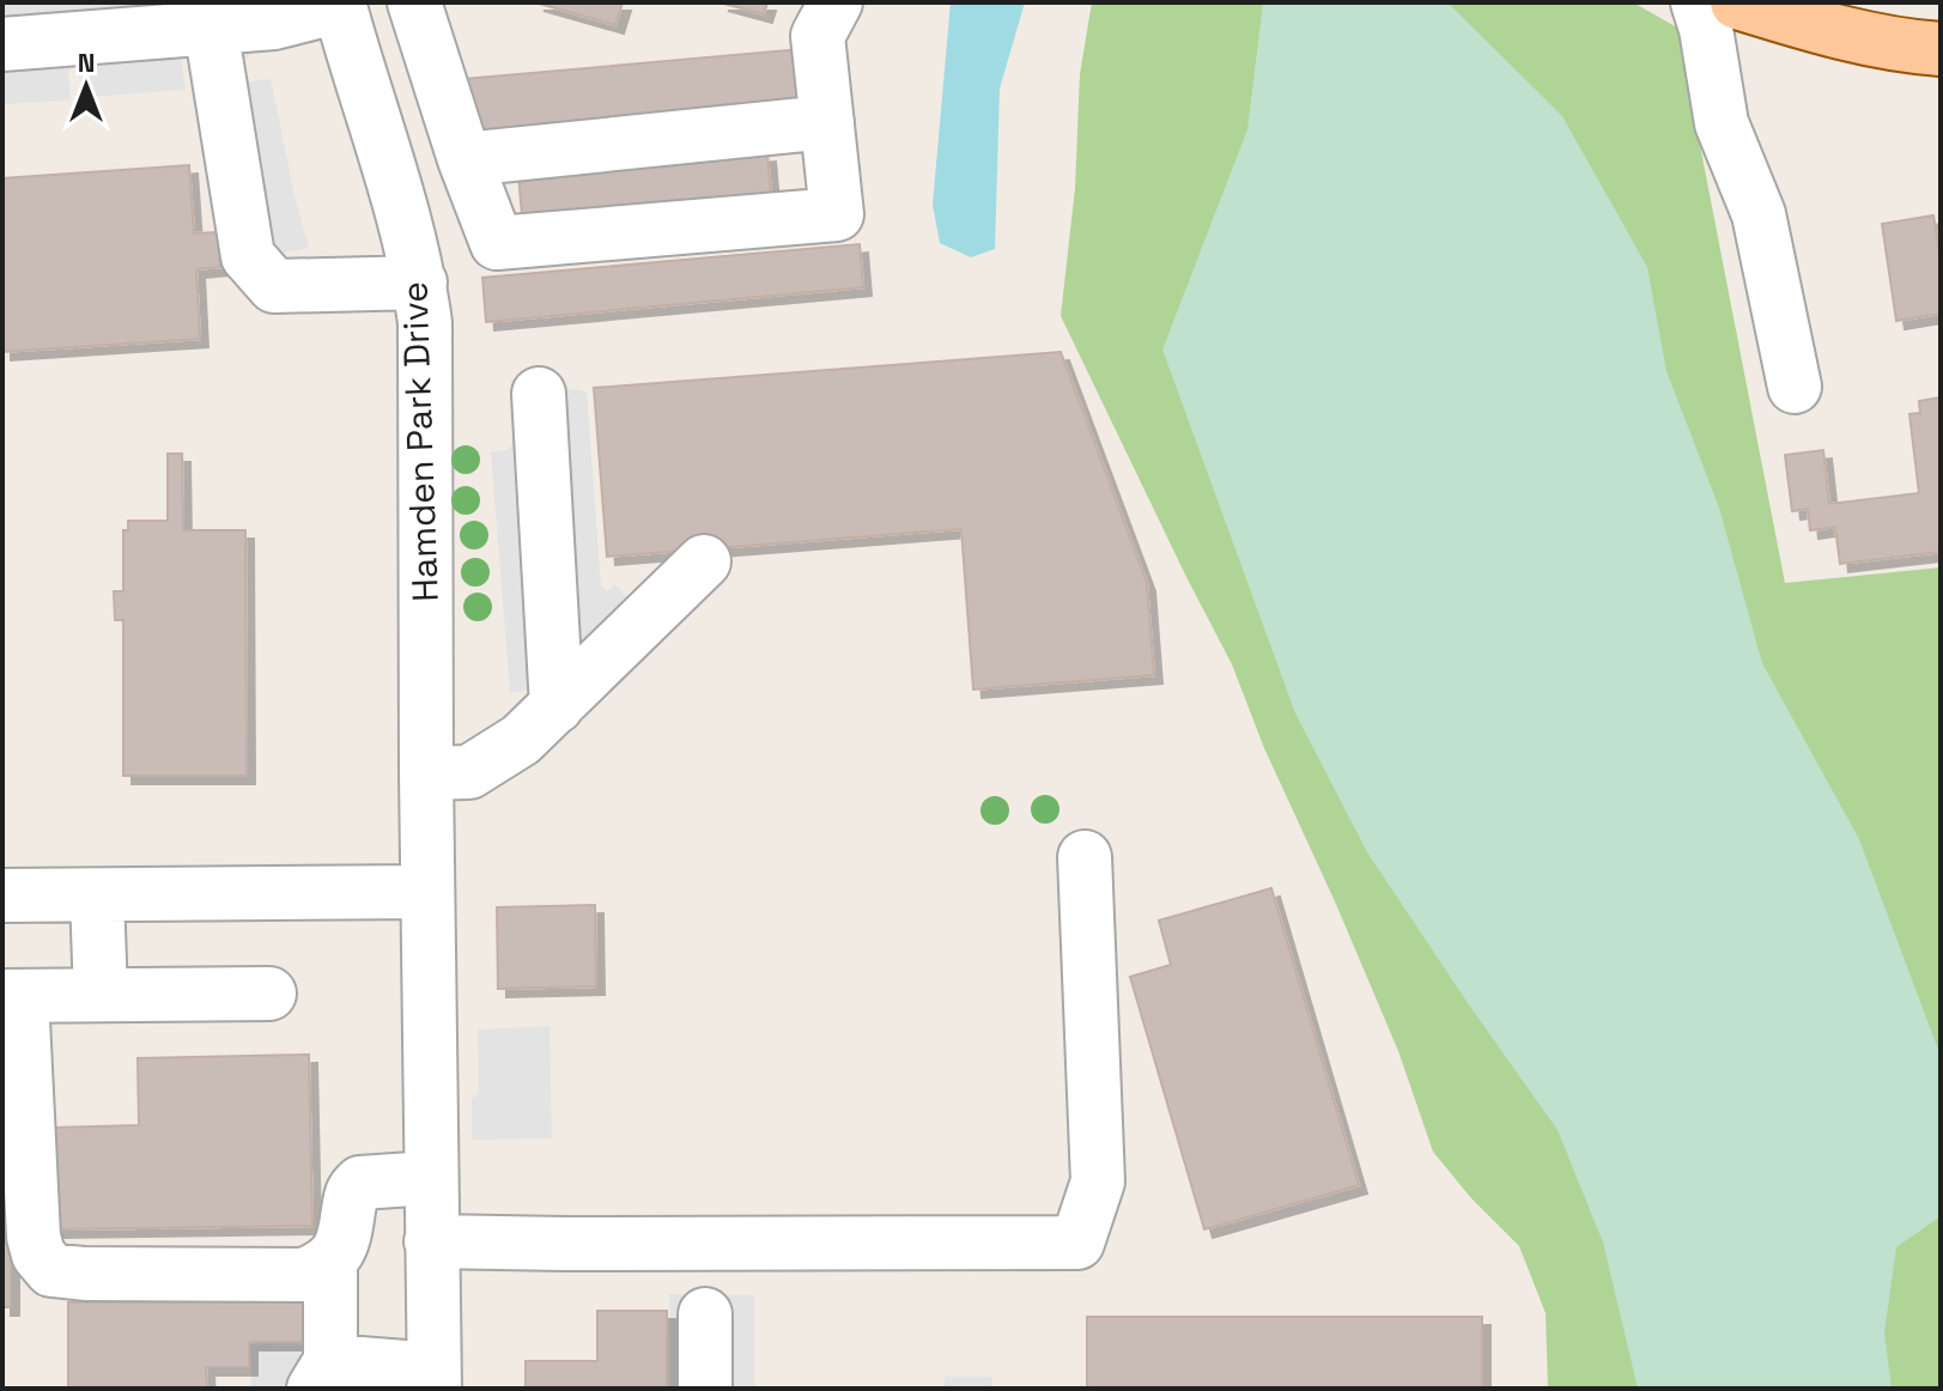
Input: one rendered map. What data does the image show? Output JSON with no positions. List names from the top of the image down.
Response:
{
  "streets": {
    "street": ["Hamden Park Drive"]
  },
  "north": "top"
}
